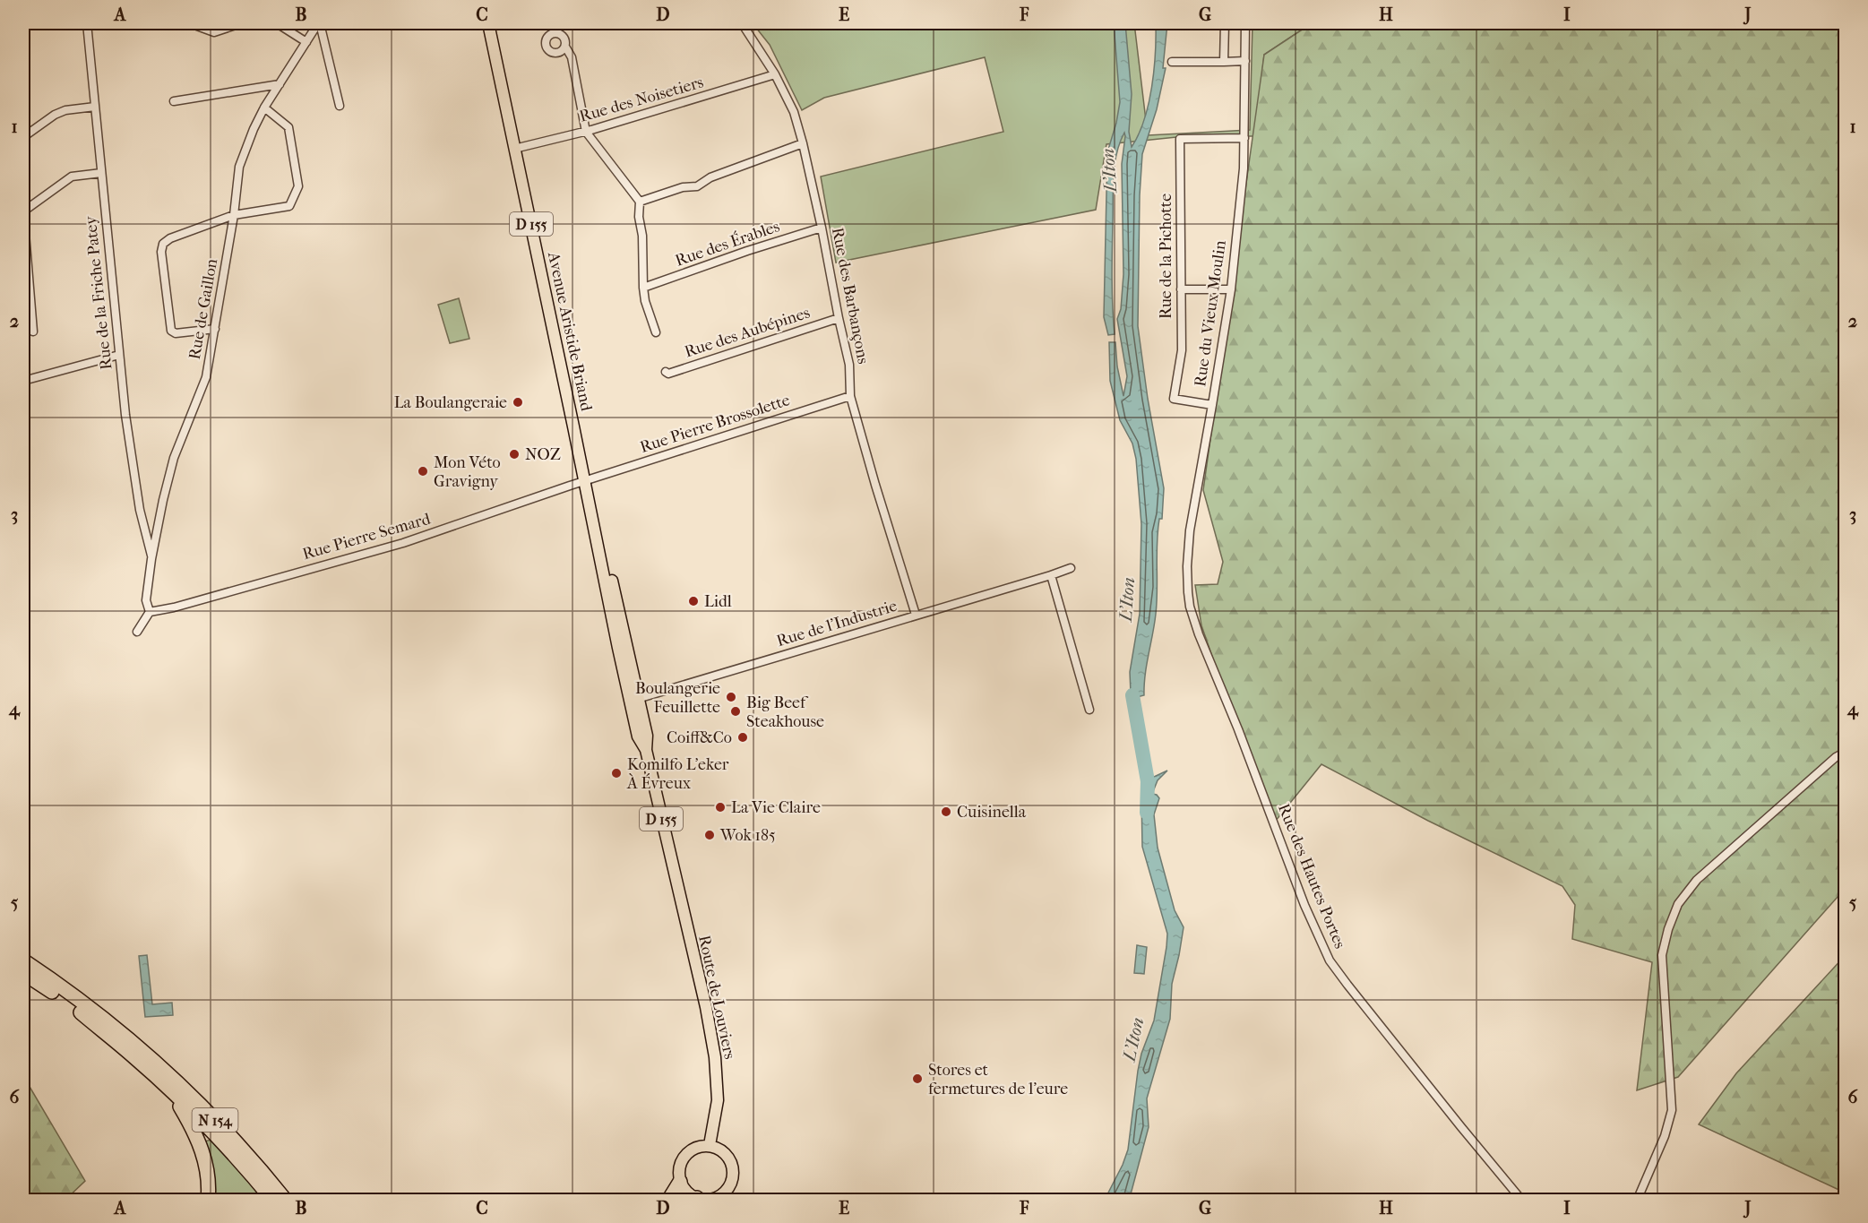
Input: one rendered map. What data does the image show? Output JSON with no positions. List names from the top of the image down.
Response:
{
  "streets": {
    "highway": ["N 154"],
    "main road": ["D 155", "Avenue Aristide Briand", "Route de Louviers"],
    "street": [
      "Rue des Noisetiers",
      "Rue des Érables",
      "Rue de la Pichotte",
      "Rue de la Friche Patey",
      "Rue des Barbançons",
      "Rue de Gaillon",
      "Rue du Vieux Moulin",
      "Rue des Aubépines",
      "Rue Pierre Brossolette",
      "Rue Pierre Semard",
      "Rue de l'Industrie",
      "Rue des Hautes Portes"
    ]
  },
  "crossings": [
    ["Rue des Noisetiers", "Rue des Barbançons"],
    ["Rue des Noisetiers", "Avenue Aristide Briand"],
    ["Rue des Érables", "Rue des Barbançons"],
    ["Rue de la Pichotte", "Rue du Vieux Moulin"],
    ["Rue de la Friche Patey", "Rue de Gaillon"],
    ["Rue des Barbançons", "Rue des Aubépines"],
    ["Rue des Barbançons", "Rue Pierre Brossolette"],
    ["Rue des Barbançons", "Rue de l'Industrie"],
    ["Rue de Gaillon", "Rue Pierre Semard"],
    ["Rue du Vieux Moulin", "Rue des Hautes Portes"],
    ["Avenue Aristide Briand", "Rue Pierre Brossolette"],
    ["Avenue Aristide Briand", "Rue Pierre Semard"],
    ["Avenue Aristide Briand", "Rue de l'Industrie"],
    ["Avenue Aristide Briand", "Route de Louviers"],
    ["Rue Pierre Brossolette", "Rue Pierre Semard"]
  ],
  "water": ["L'Iton"],
  "places": [
    "La Boulangeraie",
    "NOZ",
    "Mon Véto Gravigny",
    "Lidl",
    "Boulangerie Feuillette",
    "Big Beef Steakhouse",
    "Coiff&Co",
    "Komilfo L'eker À Évreux",
    "La Vie Claire",
    "Cuisinella",
    "Wok 185",
    "Stores et fermetures de l’eure"
  ],
  "grid": {
    "columns": [
      "A",
      "B",
      "C",
      "D",
      "E",
      "F",
      "G",
      "H",
      "I",
      "J"
    ],
    "rows": [
      "1",
      "2",
      "3",
      "4",
      "5",
      "6"
    ]
  }
}
